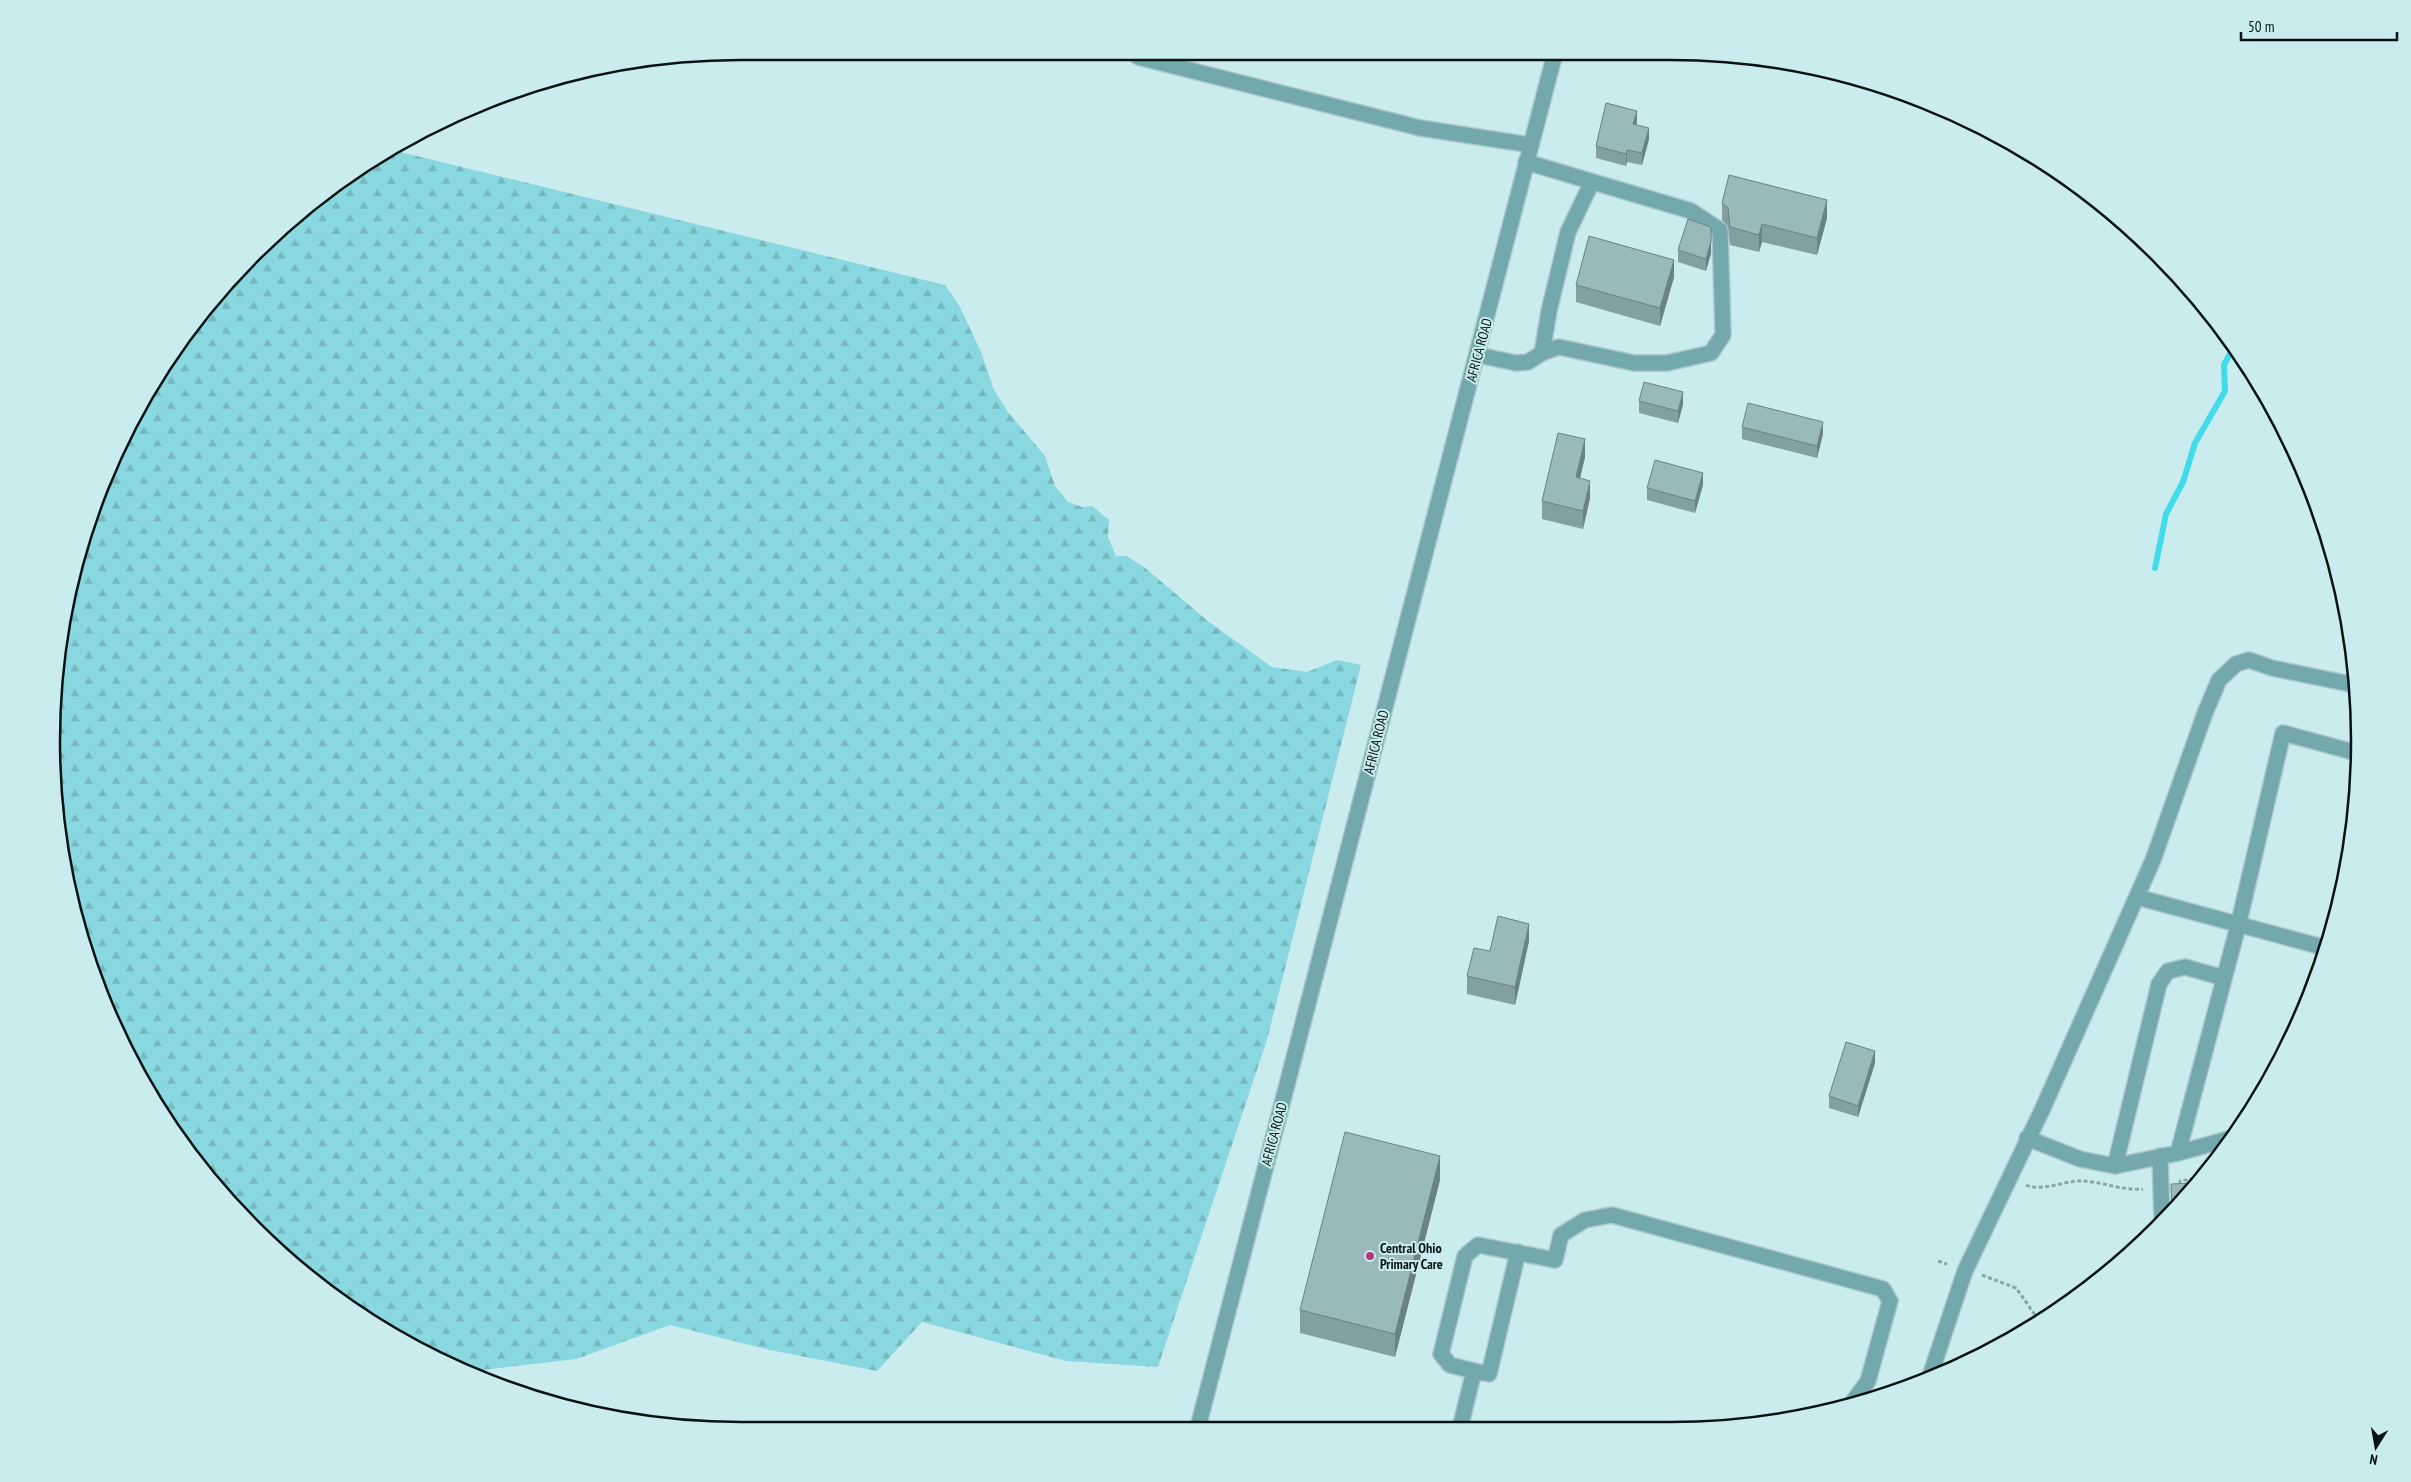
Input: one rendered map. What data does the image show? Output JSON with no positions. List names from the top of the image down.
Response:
{
  "streets": {
    "street": ["AFRICA ROAD"]
  },
  "places": ["Central Ohio Primary Care"],
  "scale_bar": "50 m",
  "north": "bottom"
}
